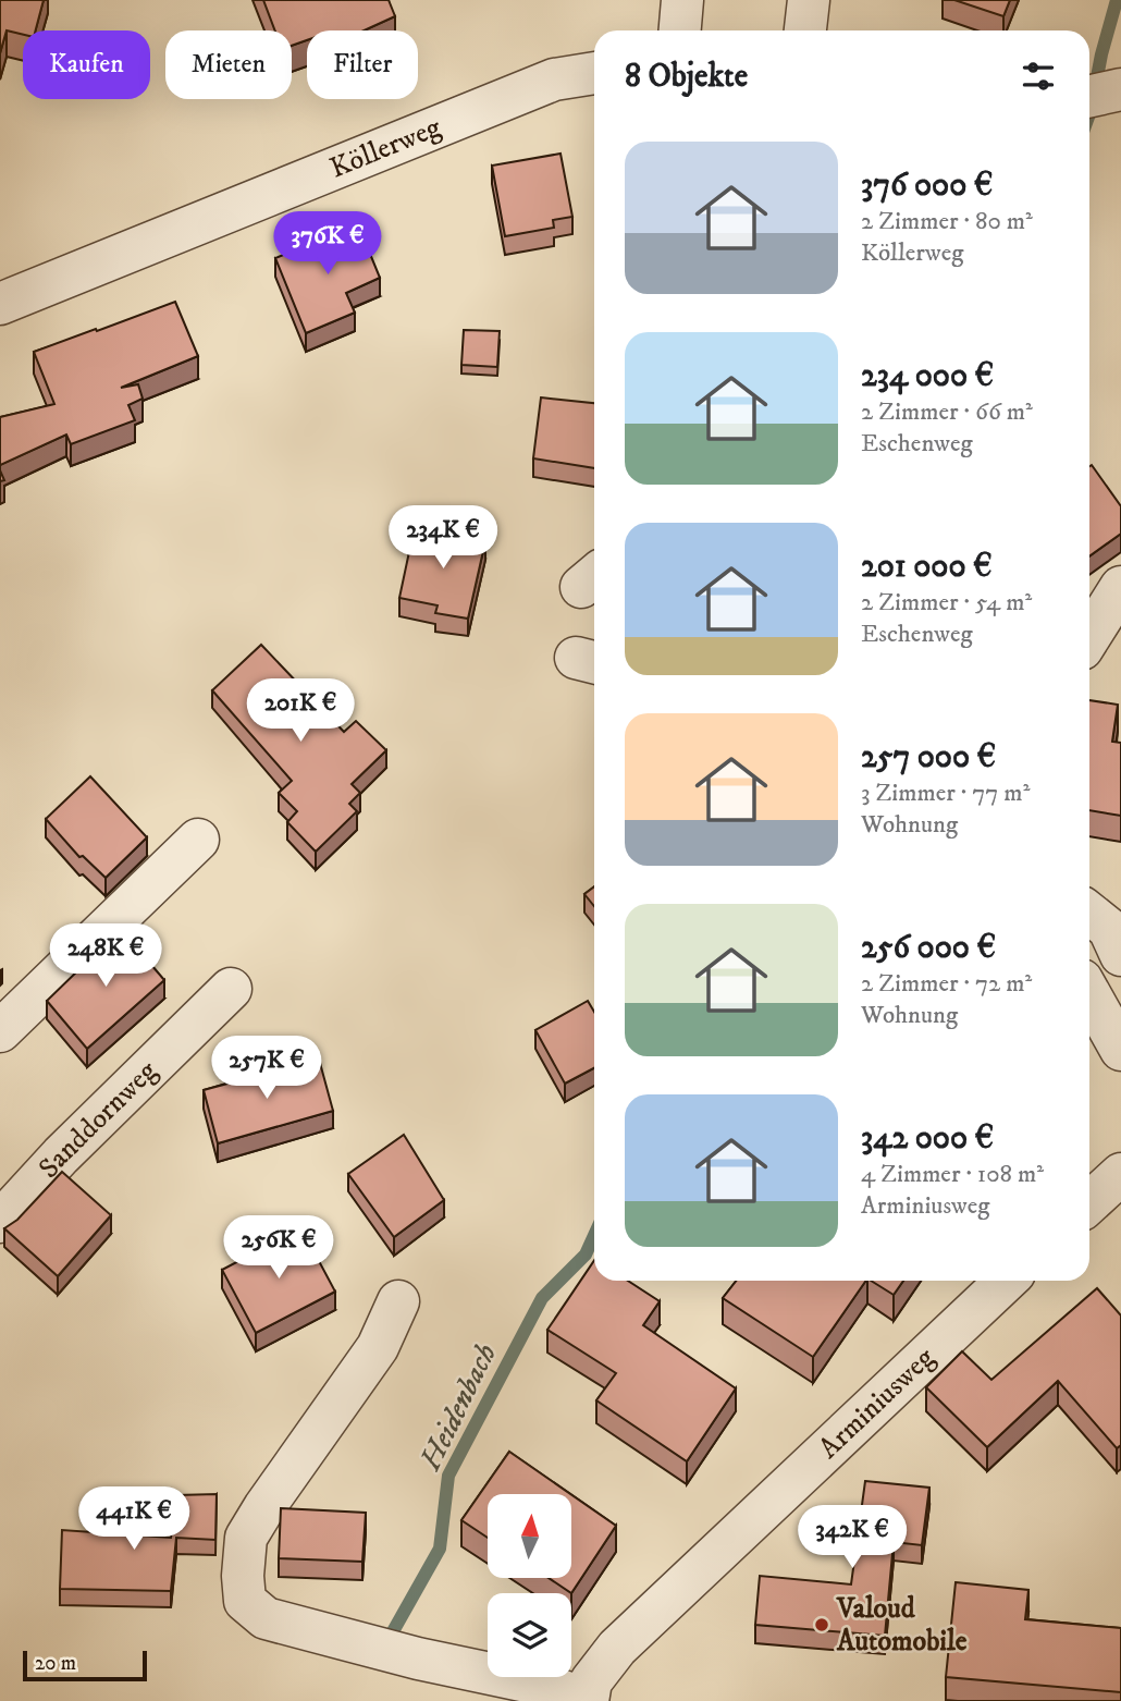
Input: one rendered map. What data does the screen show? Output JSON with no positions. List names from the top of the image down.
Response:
{
  "streets": {
    "street": ["Köllerweg", "Sanddornweg", "Arminiusweg"]
  },
  "water": ["Heidenbach"],
  "places": ["Valoud Automobile"],
  "scale_bar": "20 m",
  "north": "top",
  "page": {
    "chip": ["Kaufen", "Mieten", "Filter"],
    "heading": "8 Objekte",
    "list": [
      {
        "name": "376 000 €",
        "note": "2 Zimmer · 80 m² · Köllerweg"
      },
      {
        "name": "234 000 €",
        "note": "2 Zimmer · 66 m² · Eschenweg"
      },
      {
        "name": "201 000 €",
        "note": "2 Zimmer · 54 m² · Eschenweg"
      },
      {
        "name": "257 000 €",
        "note": "3 Zimmer · 77 m² · Wohnung"
      },
      {
        "name": "256 000 €",
        "note": "2 Zimmer · 72 m² · Wohnung"
      },
      {
        "name": "342 000 €",
        "note": "4 Zimmer · 108 m² · Arminiusweg"
      }
    ],
    "price": [
      "376K €",
      "234K €",
      "201K €",
      "248K €",
      "257K €",
      "256K €",
      "441K €",
      "342K €"
    ],
    "scale": "20 m"
  }
}
